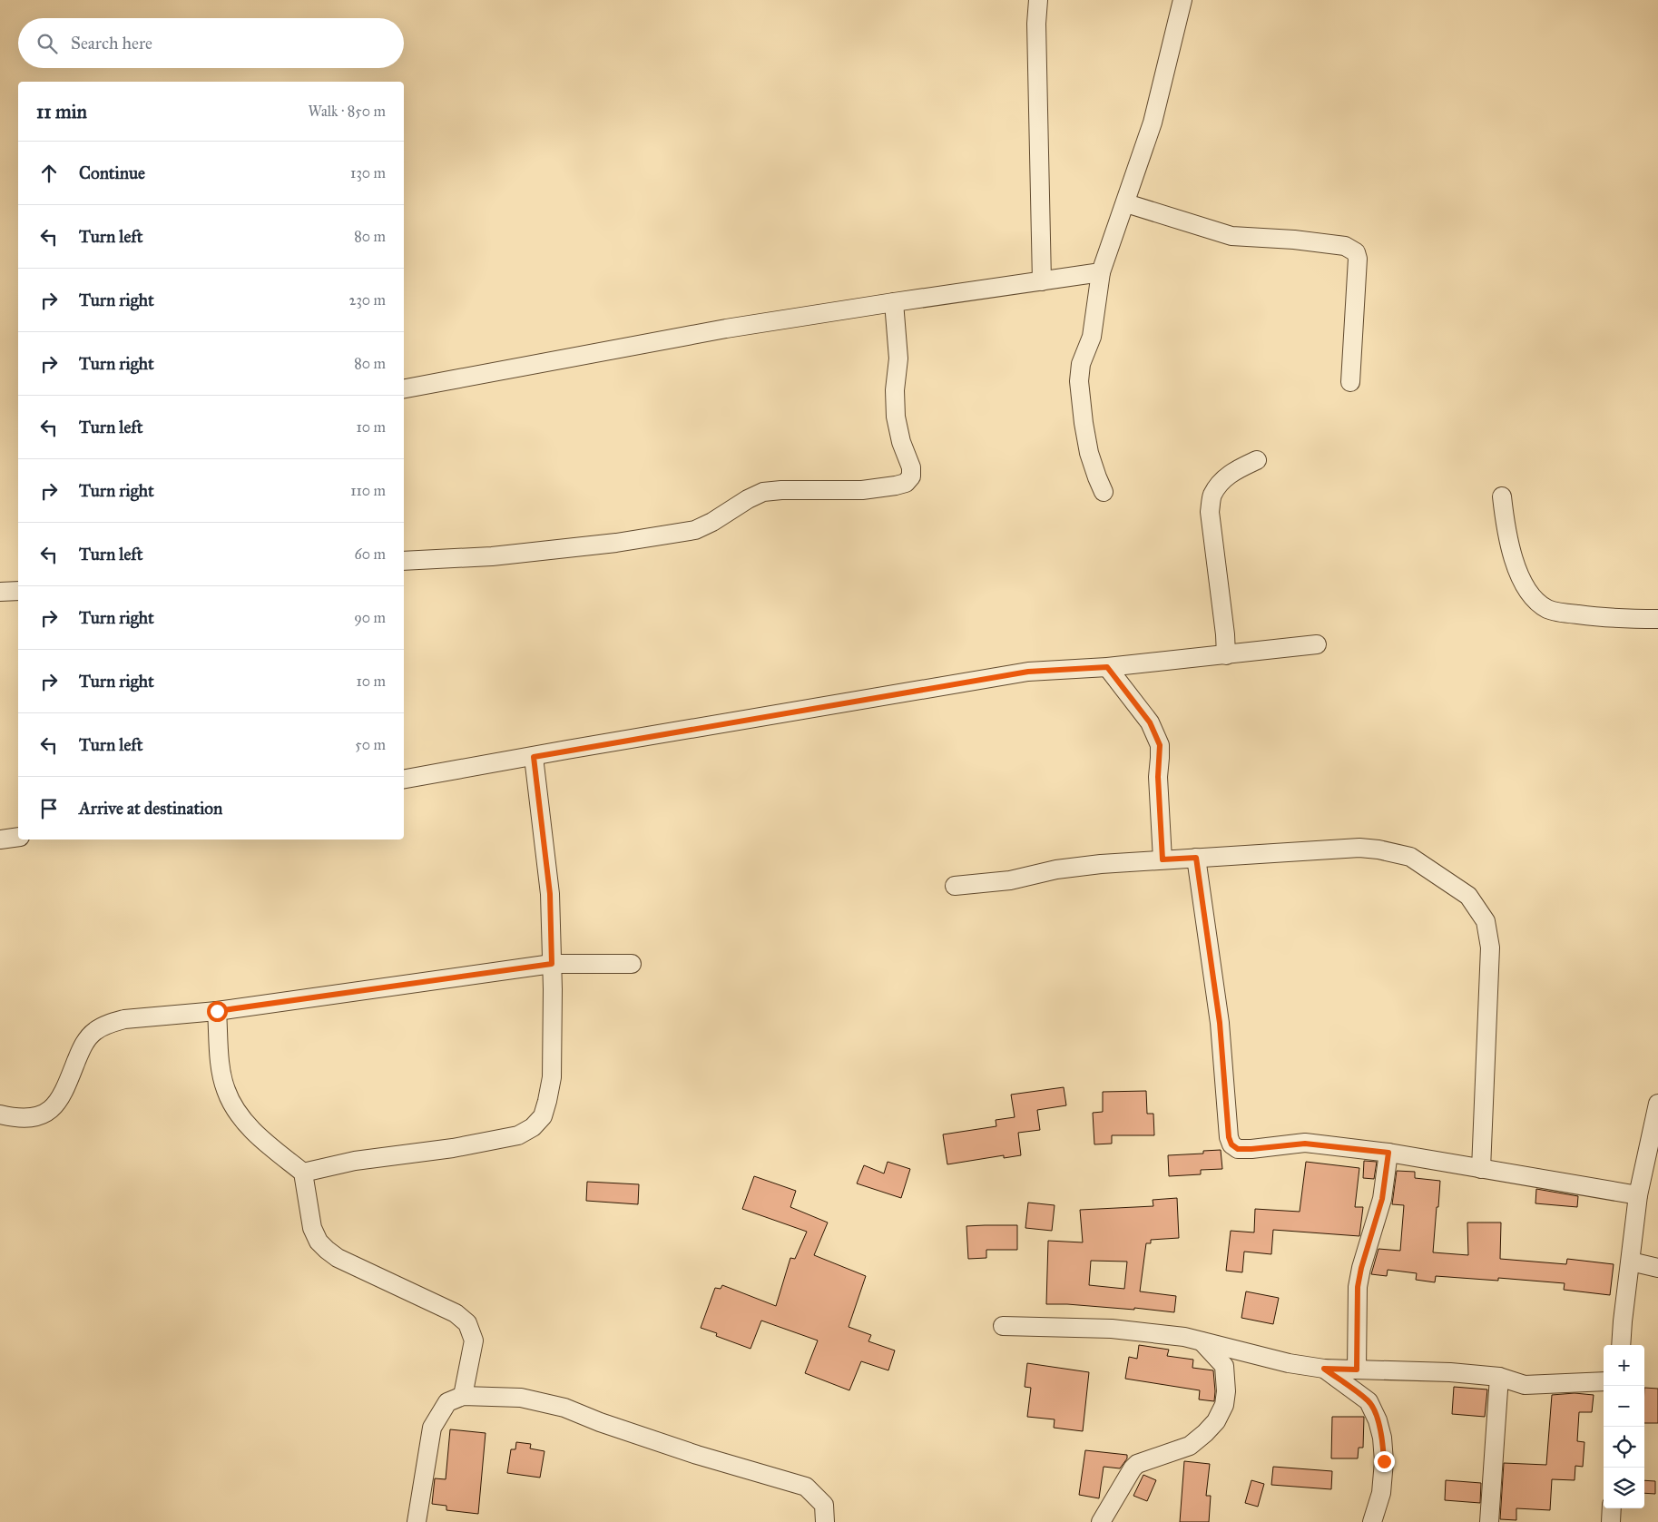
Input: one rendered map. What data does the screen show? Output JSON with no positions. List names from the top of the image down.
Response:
{
  "page": {
    "search": "Search here",
    "heading": ["11 min", "Walk · 850 m"],
    "list": [
      ["Continue", "130 m"],
      ["Turn left", "80 m"],
      ["Turn right", "230 m"],
      ["Turn right", "80 m"],
      ["Turn left", "10 m"],
      ["Turn right", "110 m"],
      ["Turn left", "60 m"],
      ["Turn right", "90 m"],
      ["Turn right", "10 m"],
      ["Turn left", "50 m"],
      "Arrive at destination"
    ],
    "map_buttons": ["+", "−"]
  }
}
